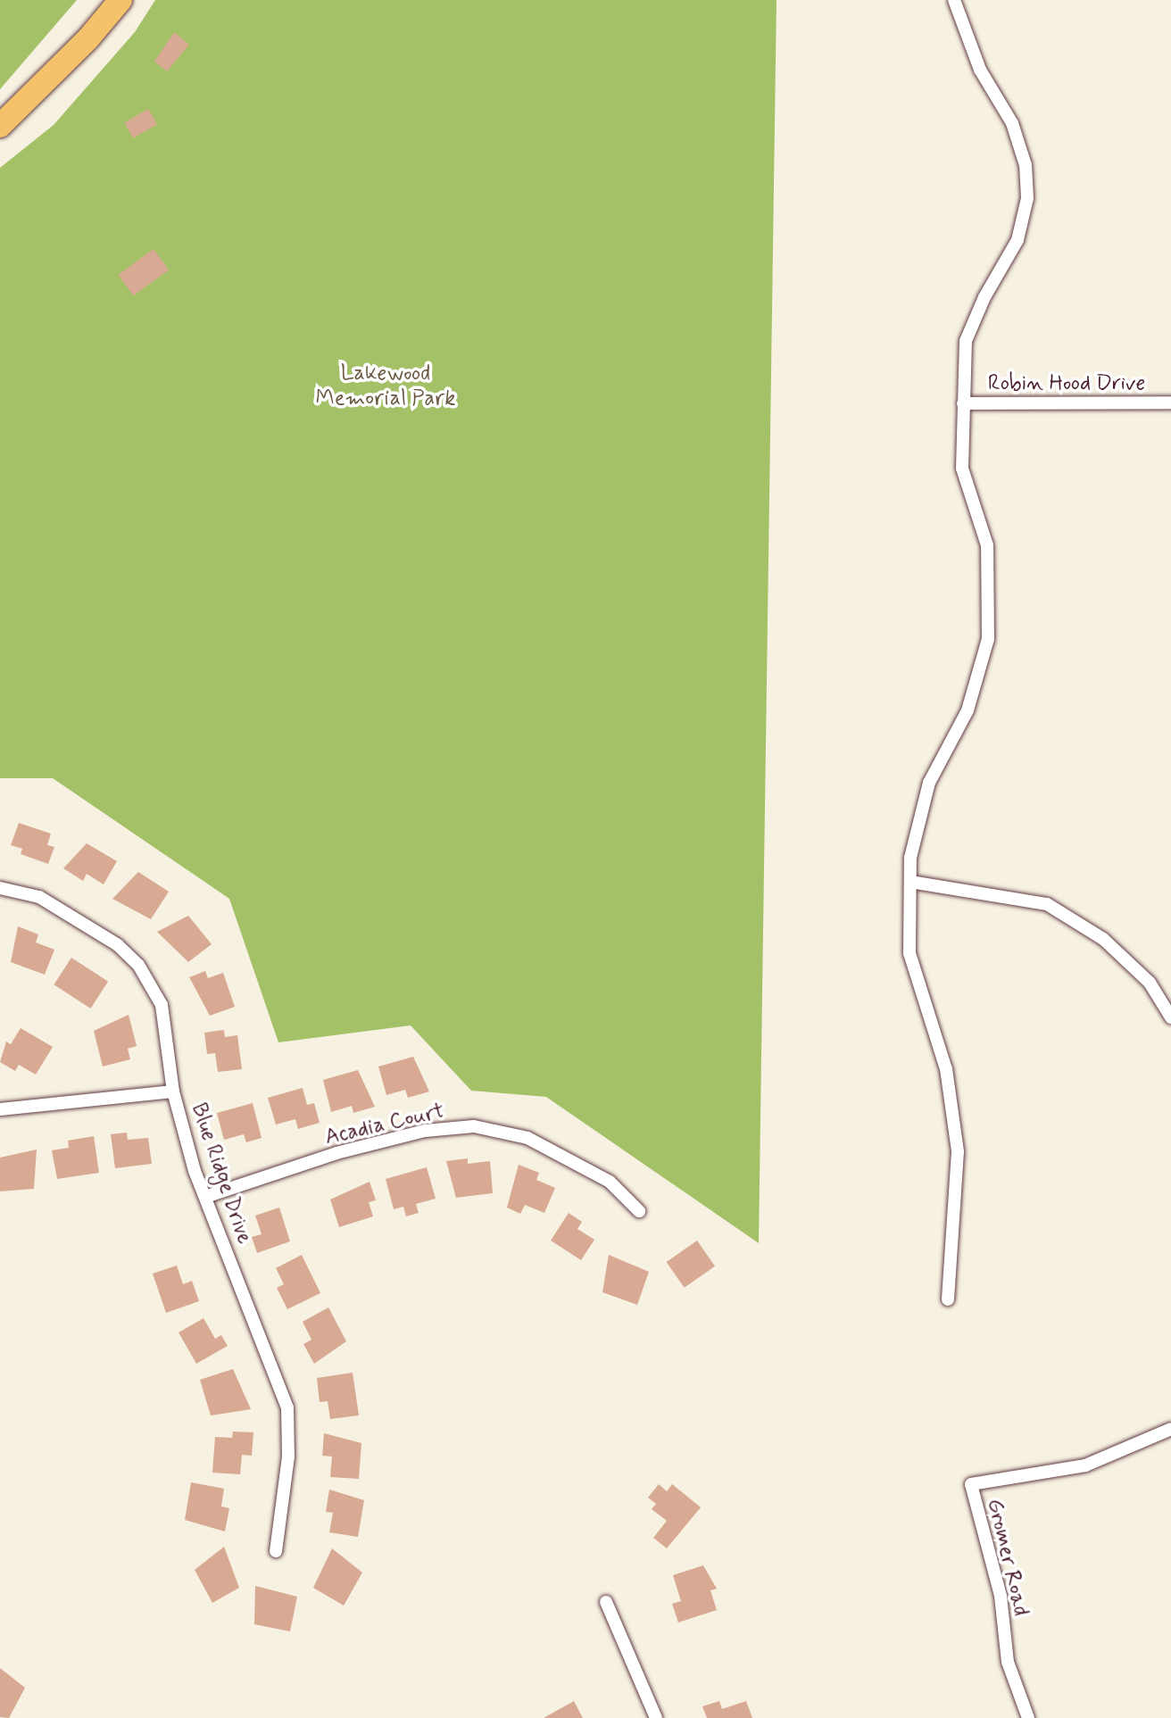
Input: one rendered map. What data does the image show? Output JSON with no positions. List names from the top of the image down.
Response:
{
  "streets": {
    "street": [
      "Robin Hood Drive",
      "Acadia Court",
      "Blue Ridge Drive",
      "Gromer Road"
    ]
  },
  "crossings": [
    ["Acadia Court", "Blue Ridge Drive"]
  ],
  "parks": ["Lakewood Memorial Park"]
}
